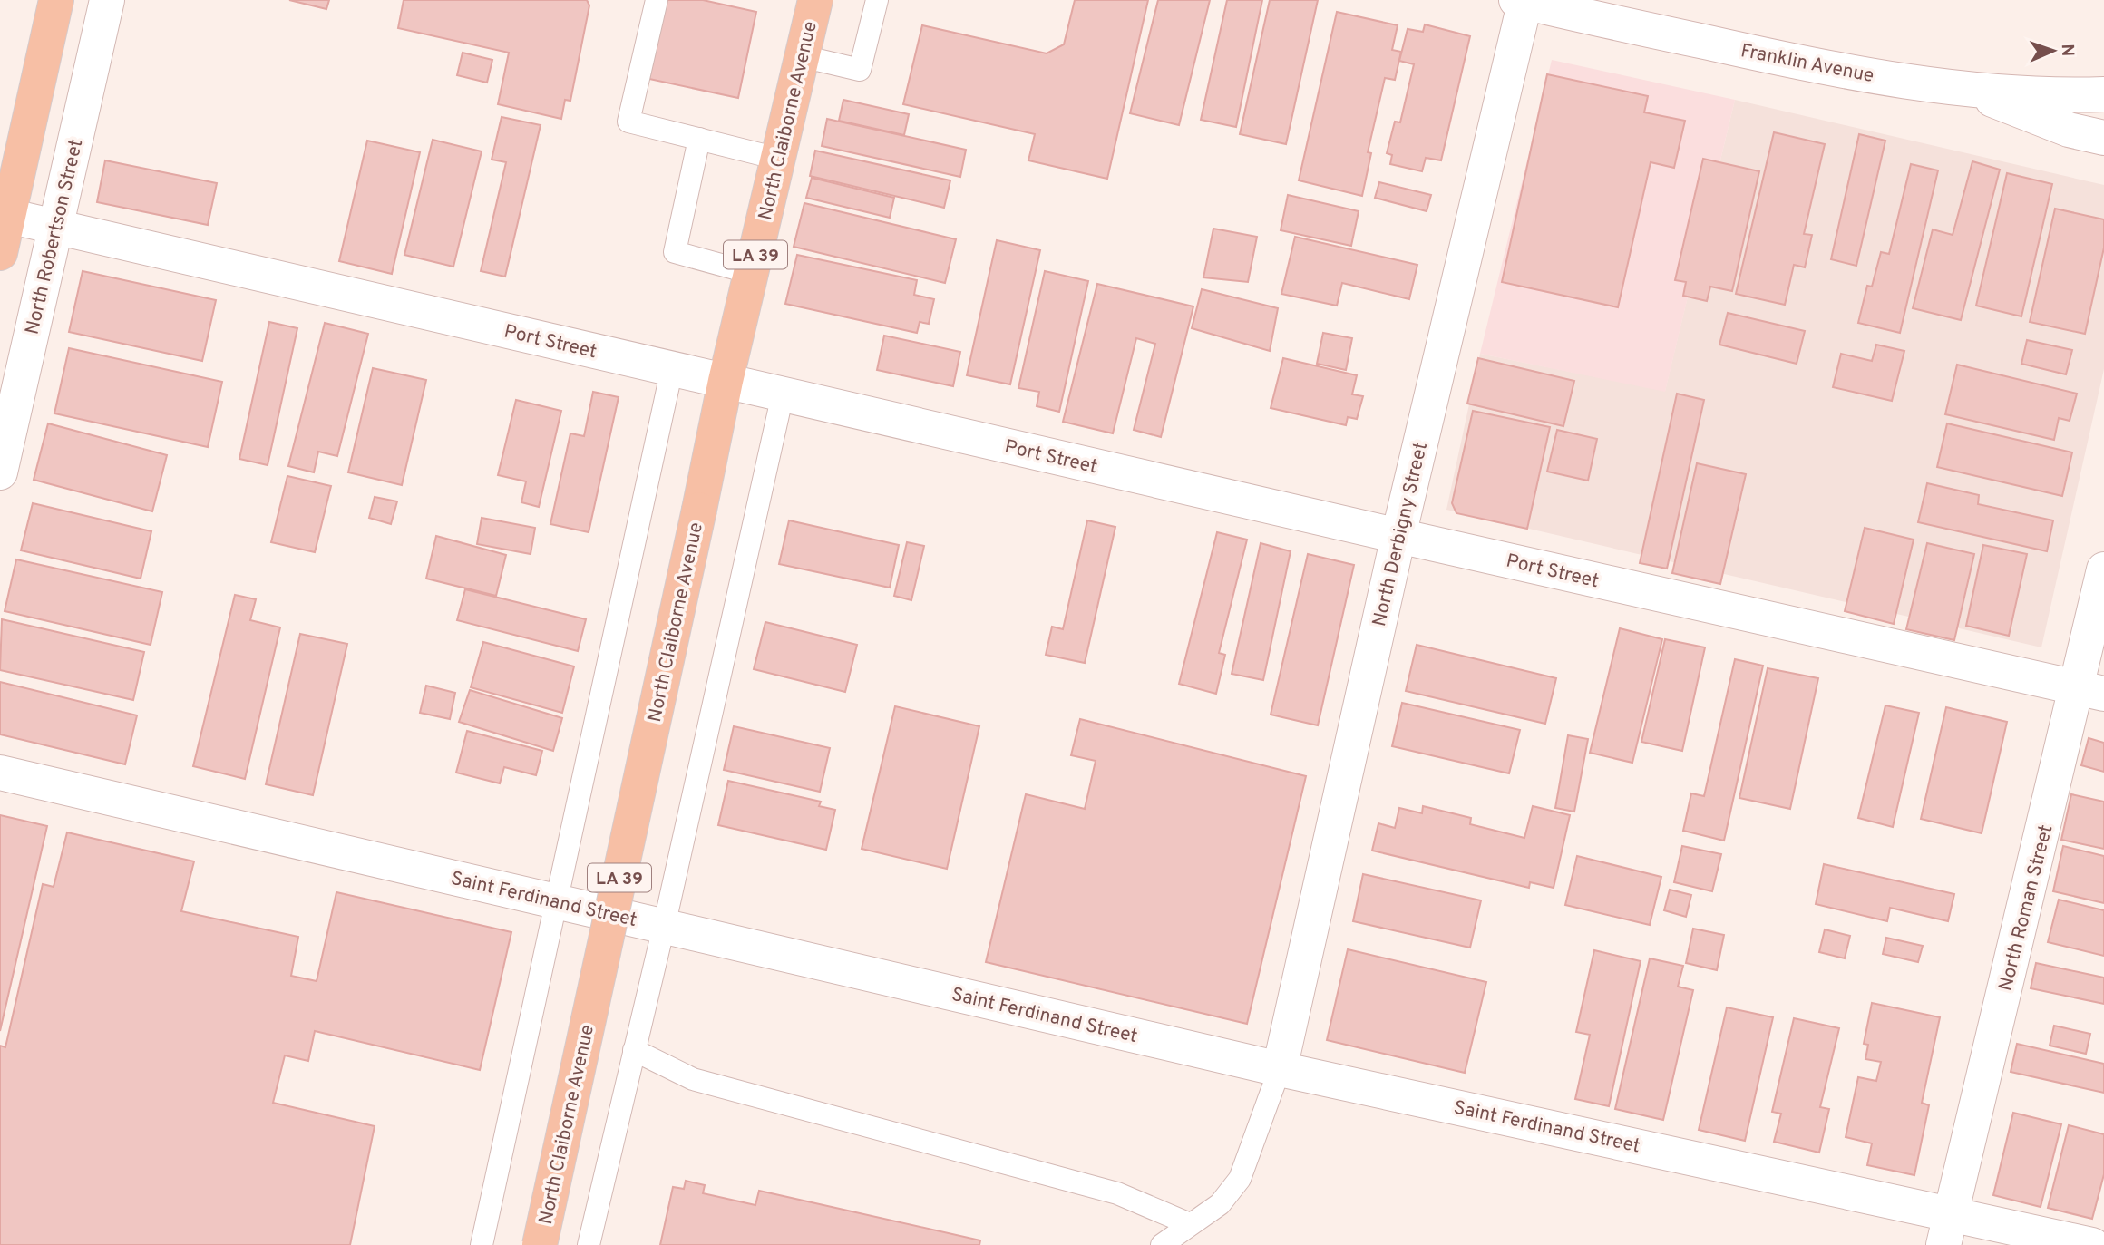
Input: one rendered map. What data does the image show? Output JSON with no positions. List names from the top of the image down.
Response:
{
  "streets": {
    "main road": ["North Claiborne Avenue", "LA 39"],
    "street": [
      "Franklin Avenue",
      "North Robertson Street",
      "Port Street",
      "North Derbigny Street",
      "Saint Ferdinand Street",
      "North Roman Street"
    ]
  },
  "crossings": [
    ["Franklin Avenue", "North Derbigny Street"],
    ["North Claiborne Avenue", "Port Street"],
    ["North Robertson Street", "Port Street"],
    ["Port Street", "North Derbigny Street"],
    ["Port Street", "North Roman Street"],
    ["North Derbigny Street", "Saint Ferdinand Street"],
    ["Saint Ferdinand Street", "North Roman Street"]
  ],
  "north": "right"
}
